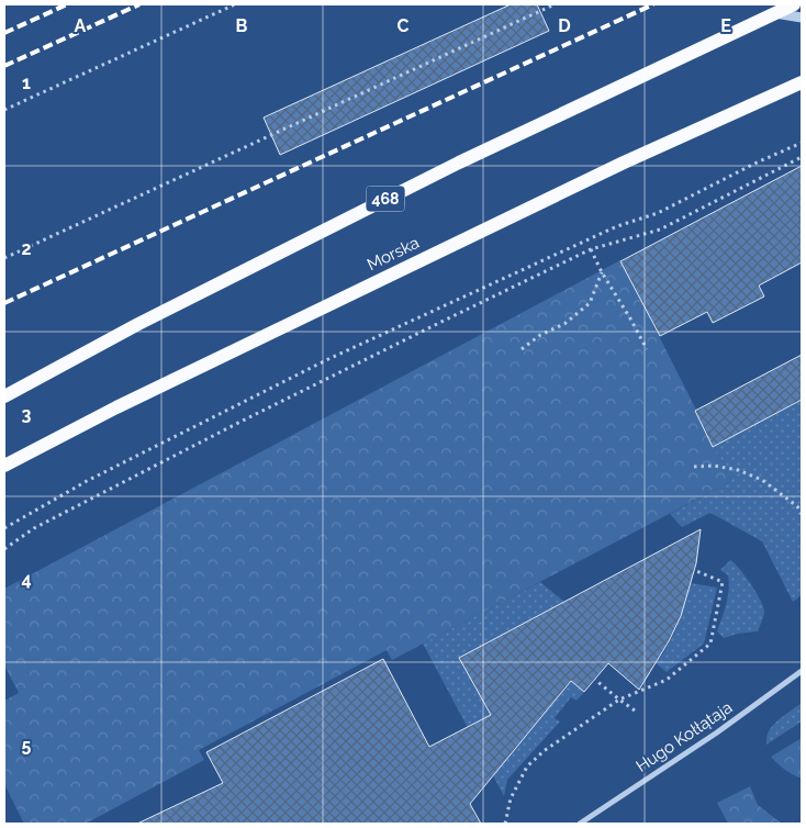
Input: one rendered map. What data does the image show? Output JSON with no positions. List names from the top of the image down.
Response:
{
  "streets": {
    "main road": ["468", "Morska"],
    "street": ["Hugo Kołłątaja"]
  },
  "grid": {
    "columns": [
      "A",
      "B",
      "C",
      "D",
      "E"
    ],
    "rows": [
      "1",
      "2",
      "3",
      "4",
      "5"
    ]
  }
}
